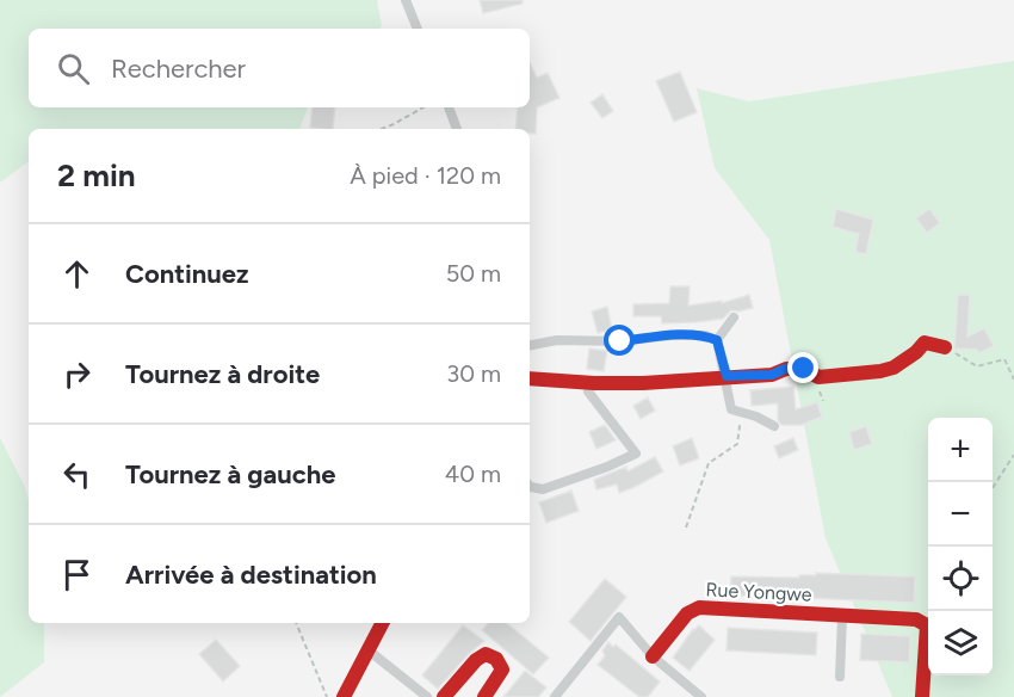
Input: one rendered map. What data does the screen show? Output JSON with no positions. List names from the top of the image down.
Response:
{
  "streets": {
    "street": ["Rue Yongwe"]
  },
  "page": {
    "search": "Rechercher",
    "heading": ["2 min", "À pied · 120 m"],
    "list": [
      ["Continuez", "50 m"],
      ["Tournez à droite", "30 m"],
      ["Tournez à gauche", "40 m"],
      "Arrivée à destination"
    ],
    "map_buttons": ["+", "−"]
  }
}
